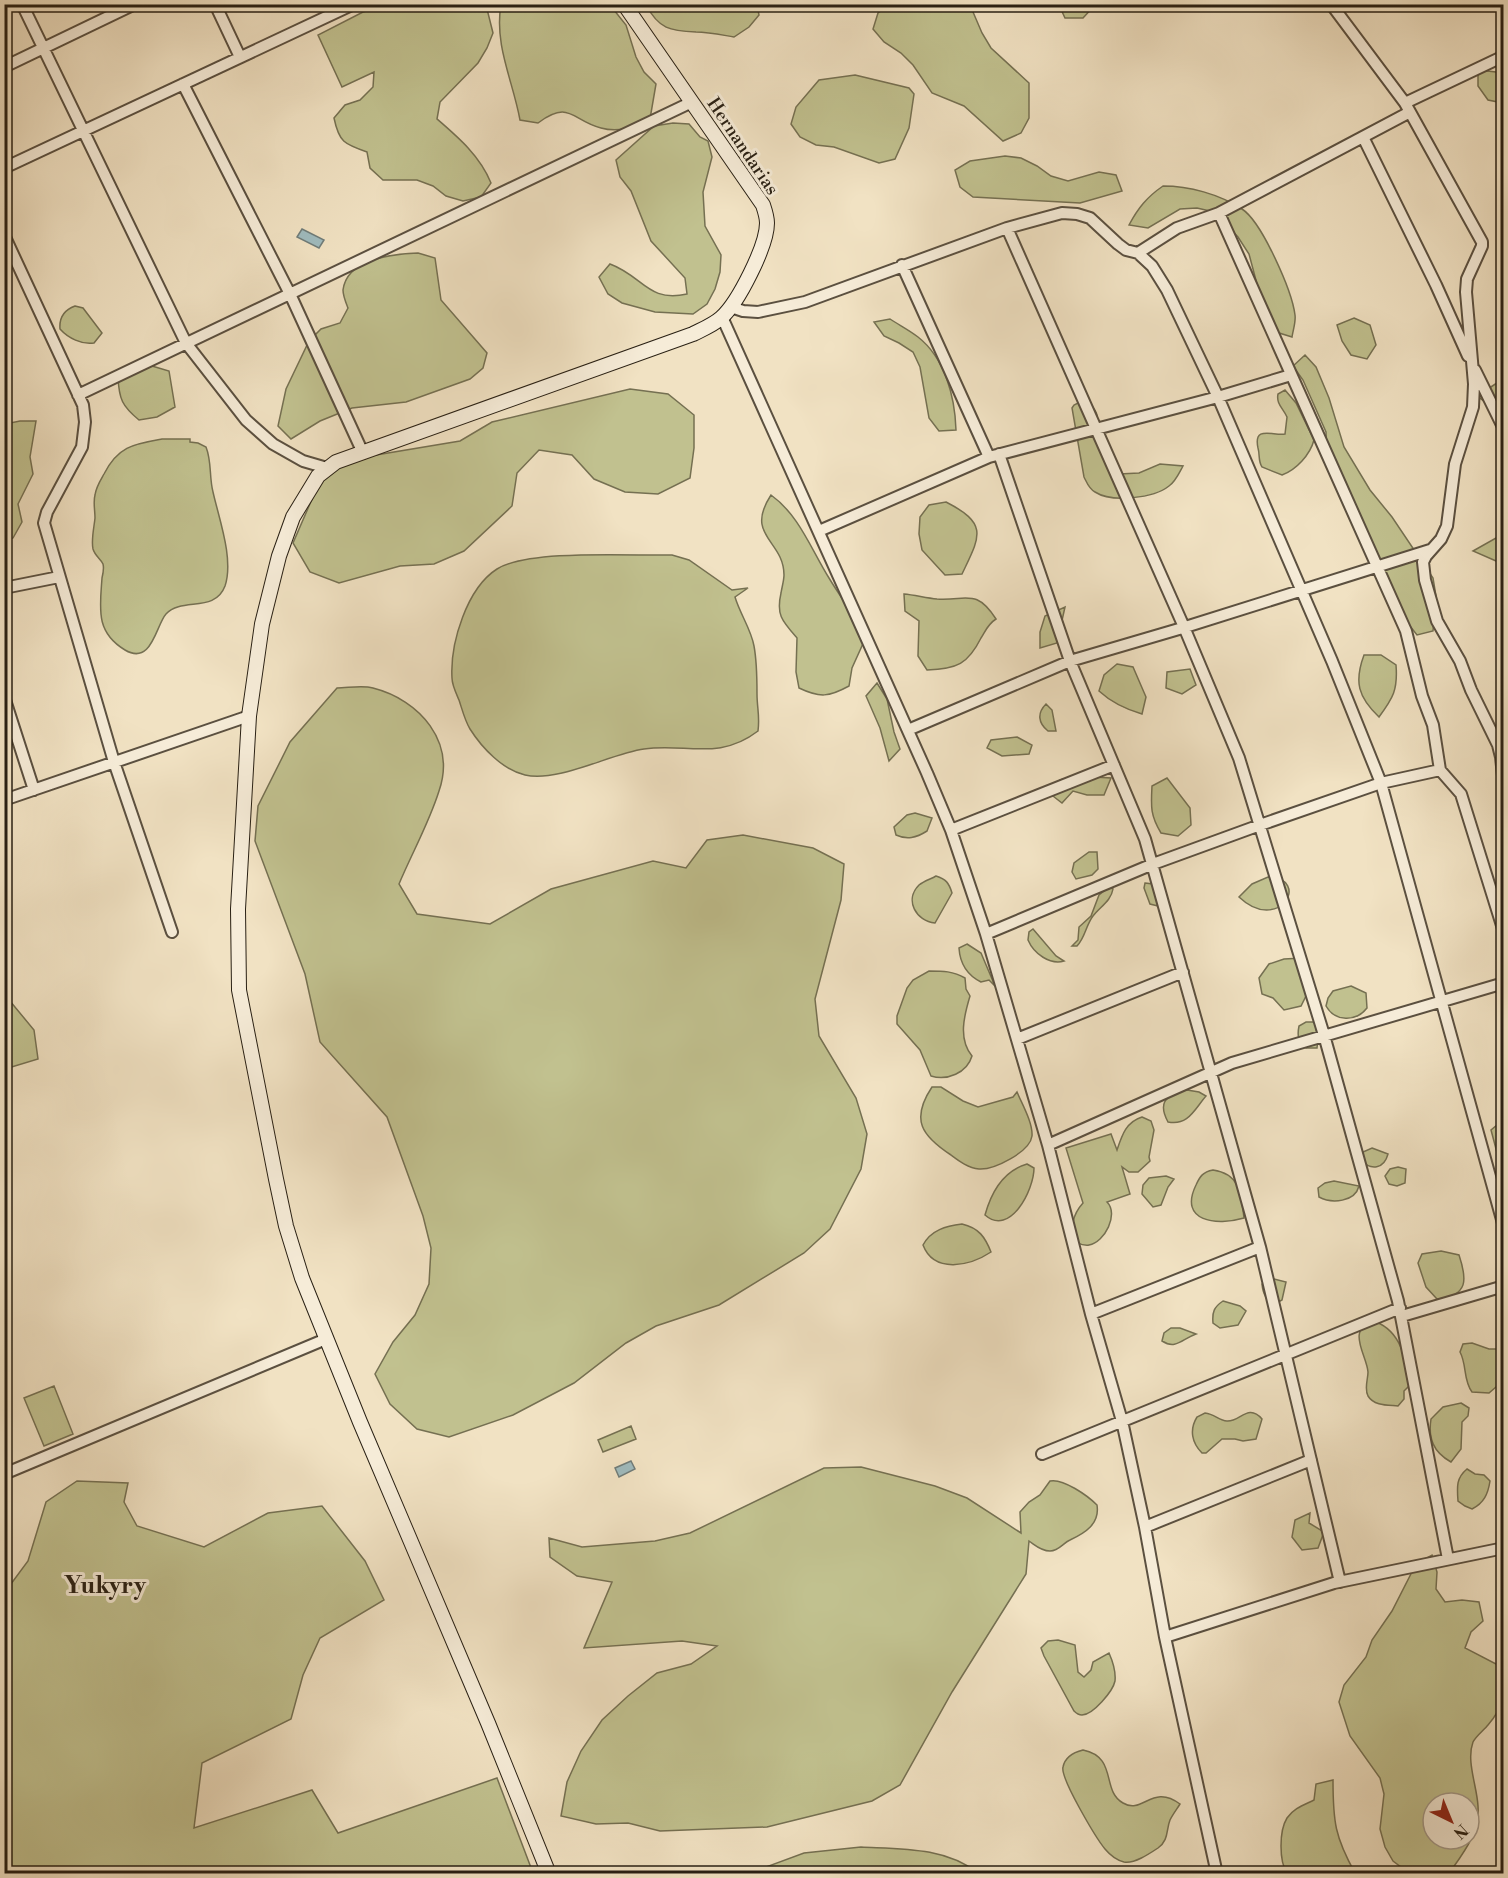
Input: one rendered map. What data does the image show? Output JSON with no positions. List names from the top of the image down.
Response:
{
  "streets": {
    "street": ["Hernandarias"]
  },
  "districts": ["Yukyry"],
  "north": "bottom right"
}
